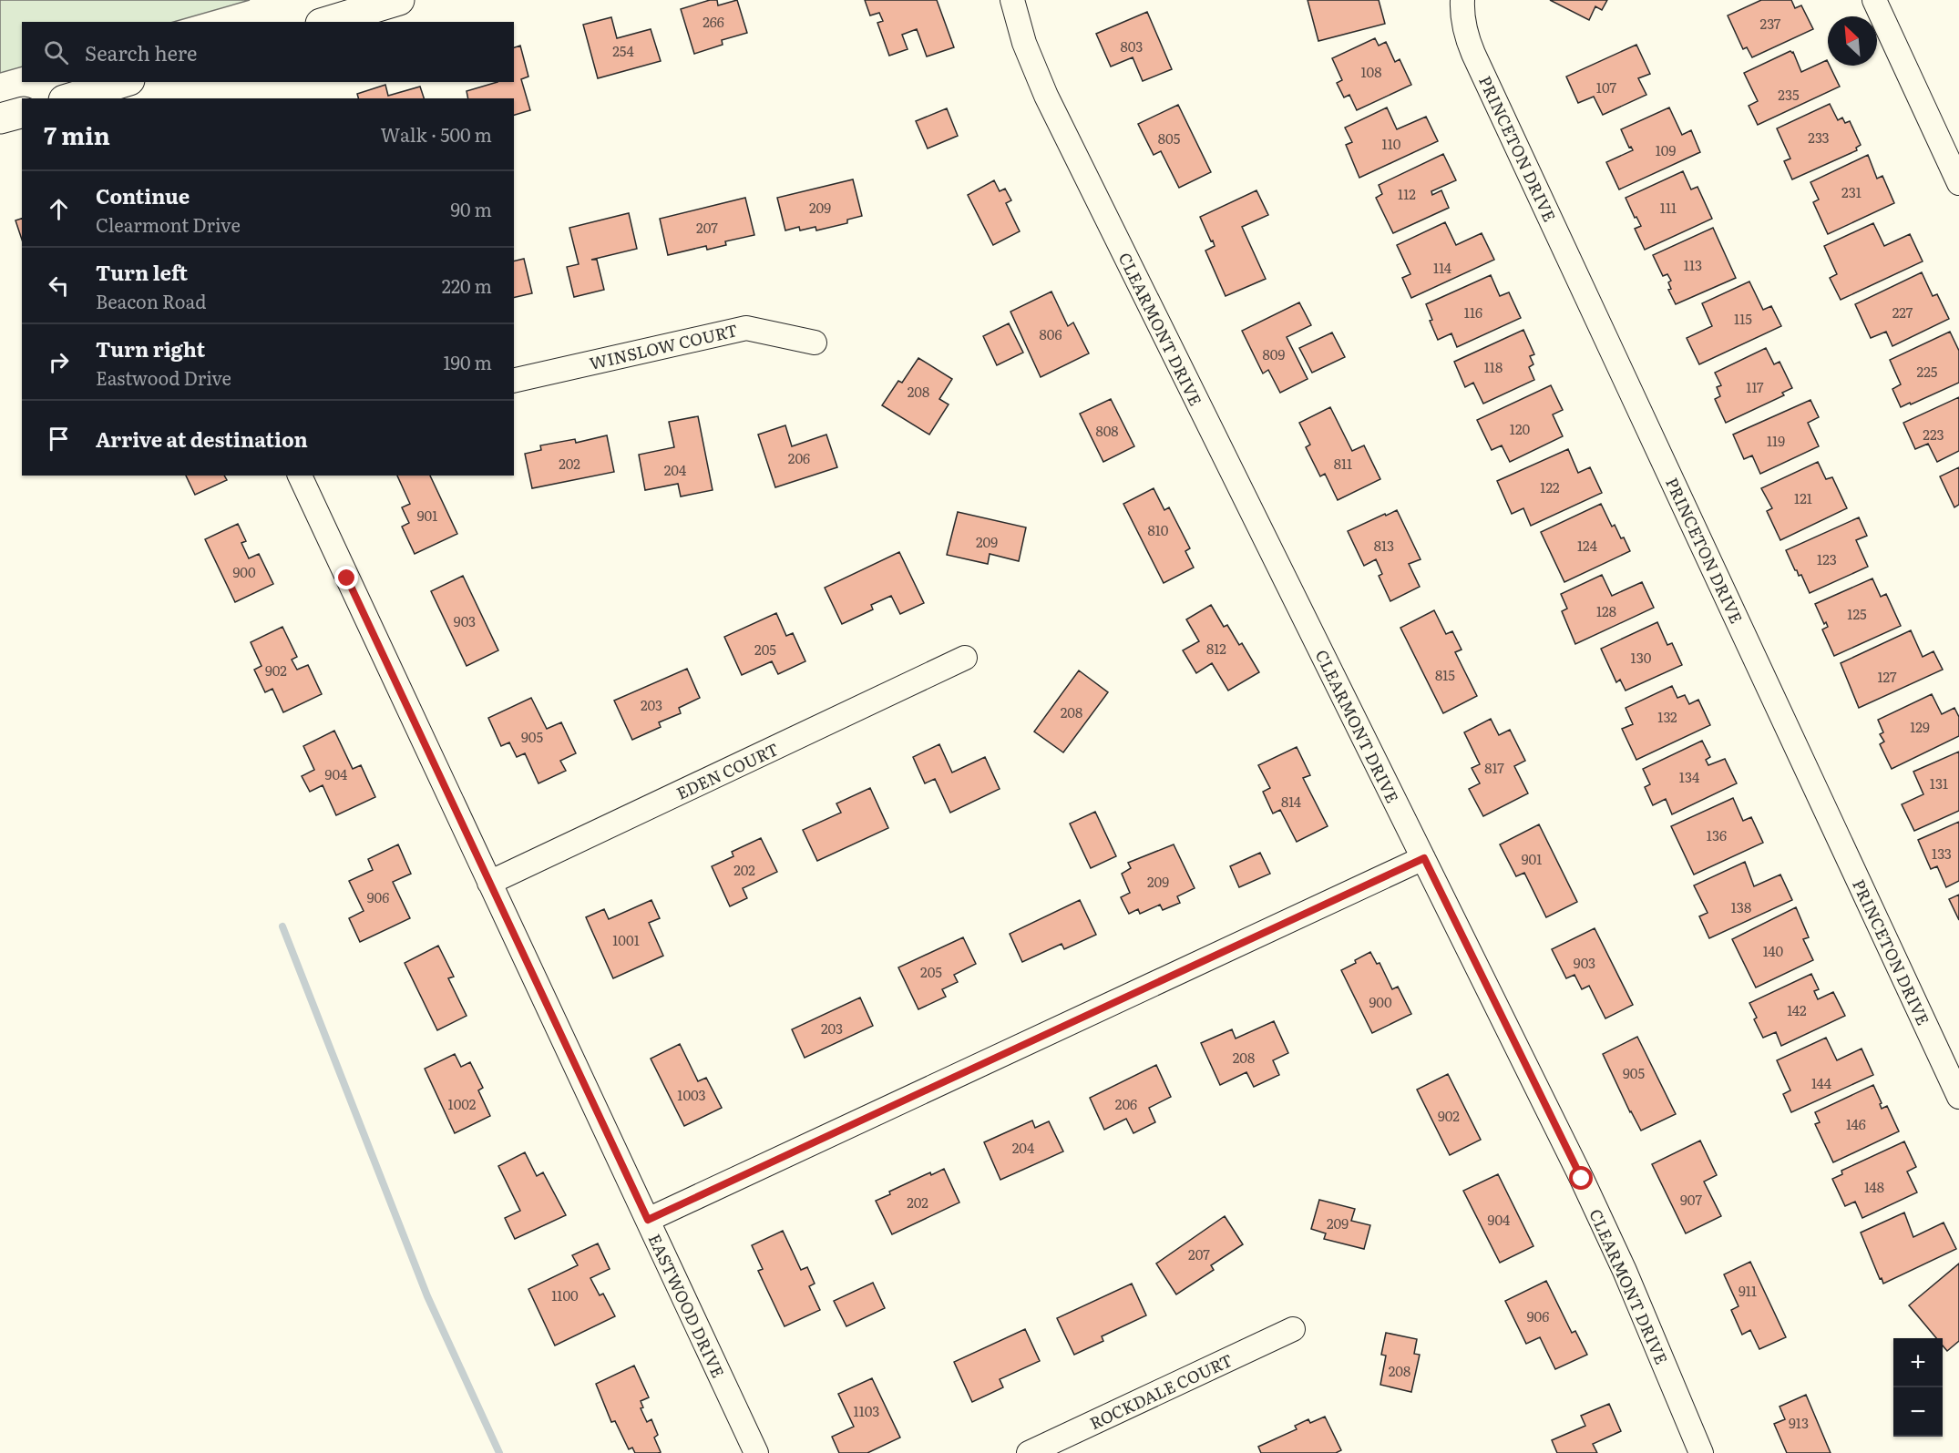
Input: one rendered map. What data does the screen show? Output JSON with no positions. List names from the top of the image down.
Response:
{
  "streets": {
    "street": [
      "PRINCETON DRIVE",
      "CLEARMONT DRIVE",
      "WINSLOW COURT",
      "EDEN COURT",
      "EASTWOOD DRIVE",
      "ROCKDALE COURT"
    ]
  },
  "crossings": [
    ["EDEN COURT", "EASTWOOD DRIVE"]
  ],
  "house_numbers": [
    "266",
    "237",
    "803",
    "254",
    "108",
    "107",
    "235",
    "233",
    "805",
    "110",
    "109",
    "231",
    "112",
    "209",
    "111",
    "207",
    "113",
    "114",
    "116",
    "227",
    "115",
    "806",
    "809",
    "118",
    "225",
    "117",
    "208",
    "120",
    "808",
    "223",
    "119",
    "206",
    "202",
    "811",
    "204",
    "122",
    "121",
    "901",
    "810",
    "209",
    "813",
    "124",
    "123",
    "900",
    "128",
    "125",
    "903",
    "812",
    "205",
    "130",
    "902",
    "815",
    "127",
    "203",
    "208",
    "132",
    "129",
    "905",
    "817",
    "904",
    "134",
    "131",
    "814",
    "136",
    "133",
    "901",
    "202",
    "209",
    "906",
    "138",
    "1001",
    "140",
    "903",
    "205",
    "900",
    "142",
    "203",
    "208",
    "905",
    "144",
    "1003",
    "1002",
    "206",
    "902",
    "146",
    "204",
    "148",
    "907",
    "202",
    "904",
    "209",
    "207",
    "911",
    "1100",
    "906",
    "208",
    "1103",
    "913"
  ],
  "north": "top left",
  "page": {
    "search": "Search here",
    "heading": ["7 min", "Walk · 500 m"],
    "list": [
      ["Continue", "Clearmont Drive", "90 m"],
      ["Turn left", "Beacon Road", "220 m"],
      ["Turn right", "Eastwood Drive", "190 m"],
      "Arrive at destination"
    ],
    "map_buttons": ["+", "−"]
  }
}
